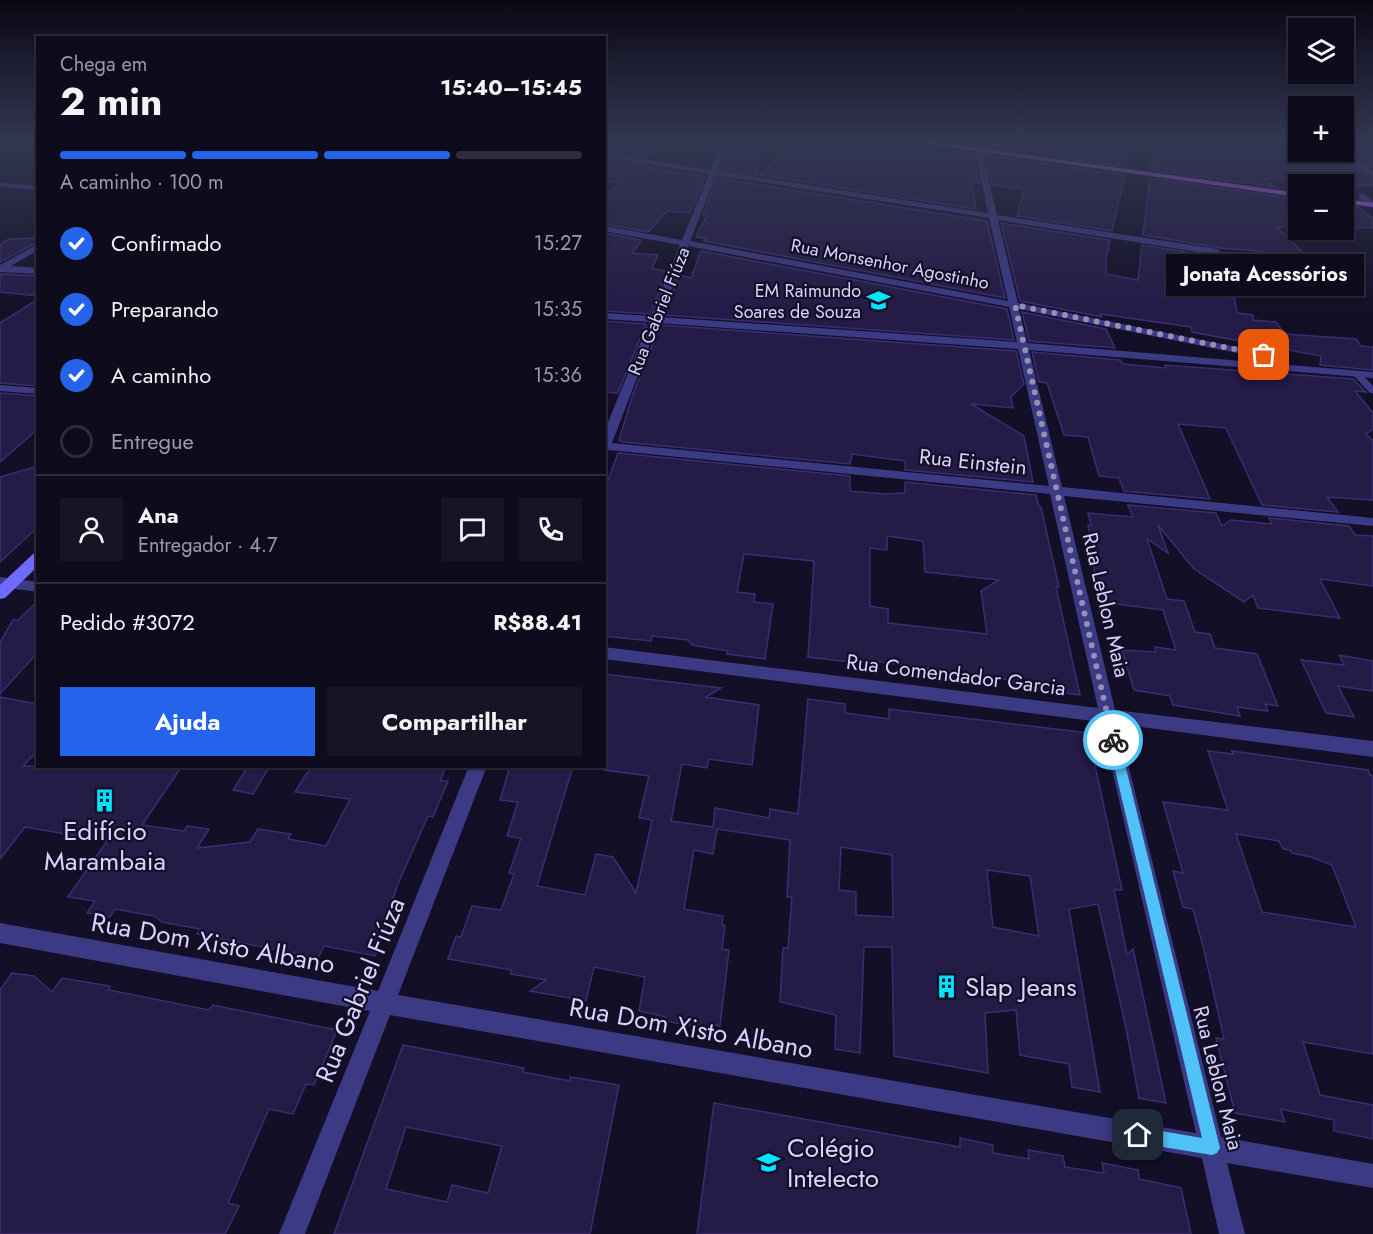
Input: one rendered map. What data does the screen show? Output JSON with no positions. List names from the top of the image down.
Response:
{
  "streets": {
    "street": [
      "Rua Monsenhor Agostinho",
      "Rua Gabriel Fiúza",
      "Rua Einstein",
      "Rua Leblon Maia",
      "Rua Comendador Garcia",
      "Rua Dom Xisto Albano"
    ]
  },
  "crossings": [
    ["Rua Monsenhor Agostinho", "Rua Gabriel Fiúza"],
    ["Rua Monsenhor Agostinho", "Rua Leblon Maia"],
    ["Rua Gabriel Fiúza", "Rua Dom Xisto Albano"],
    ["Rua Einstein", "Rua Leblon Maia"],
    ["Rua Leblon Maia", "Rua Comendador Garcia"],
    ["Rua Leblon Maia", "Rua Dom Xisto Albano"]
  ],
  "places": {
    "school or university": ["EM Raimundo Soares de Souza", "Colégio Intelecto"],
    "other": ["Jonata Acessórios"],
    "building": ["Edifício Marambaia", "Slap Jeans"]
  },
  "page": {
    "map_buttons": ["+", "−"],
    "heading": ["2 min", "Chega em", "15:40–15:45"],
    "panel": [
      "Ana",
      "Entregador · 4.7",
      "Pedido #3072",
      "R$88.41"
    ],
    "bar": "A caminho · 100 m",
    "list": [
      ["Confirmado", "15:27"],
      ["Preparando", "15:35"],
      ["A caminho", "15:36"],
      "Entregue"
    ],
    "bubble": "Jonata Acessórios",
    "buttons": ["Ajuda", "Compartilhar"]
  }
}
